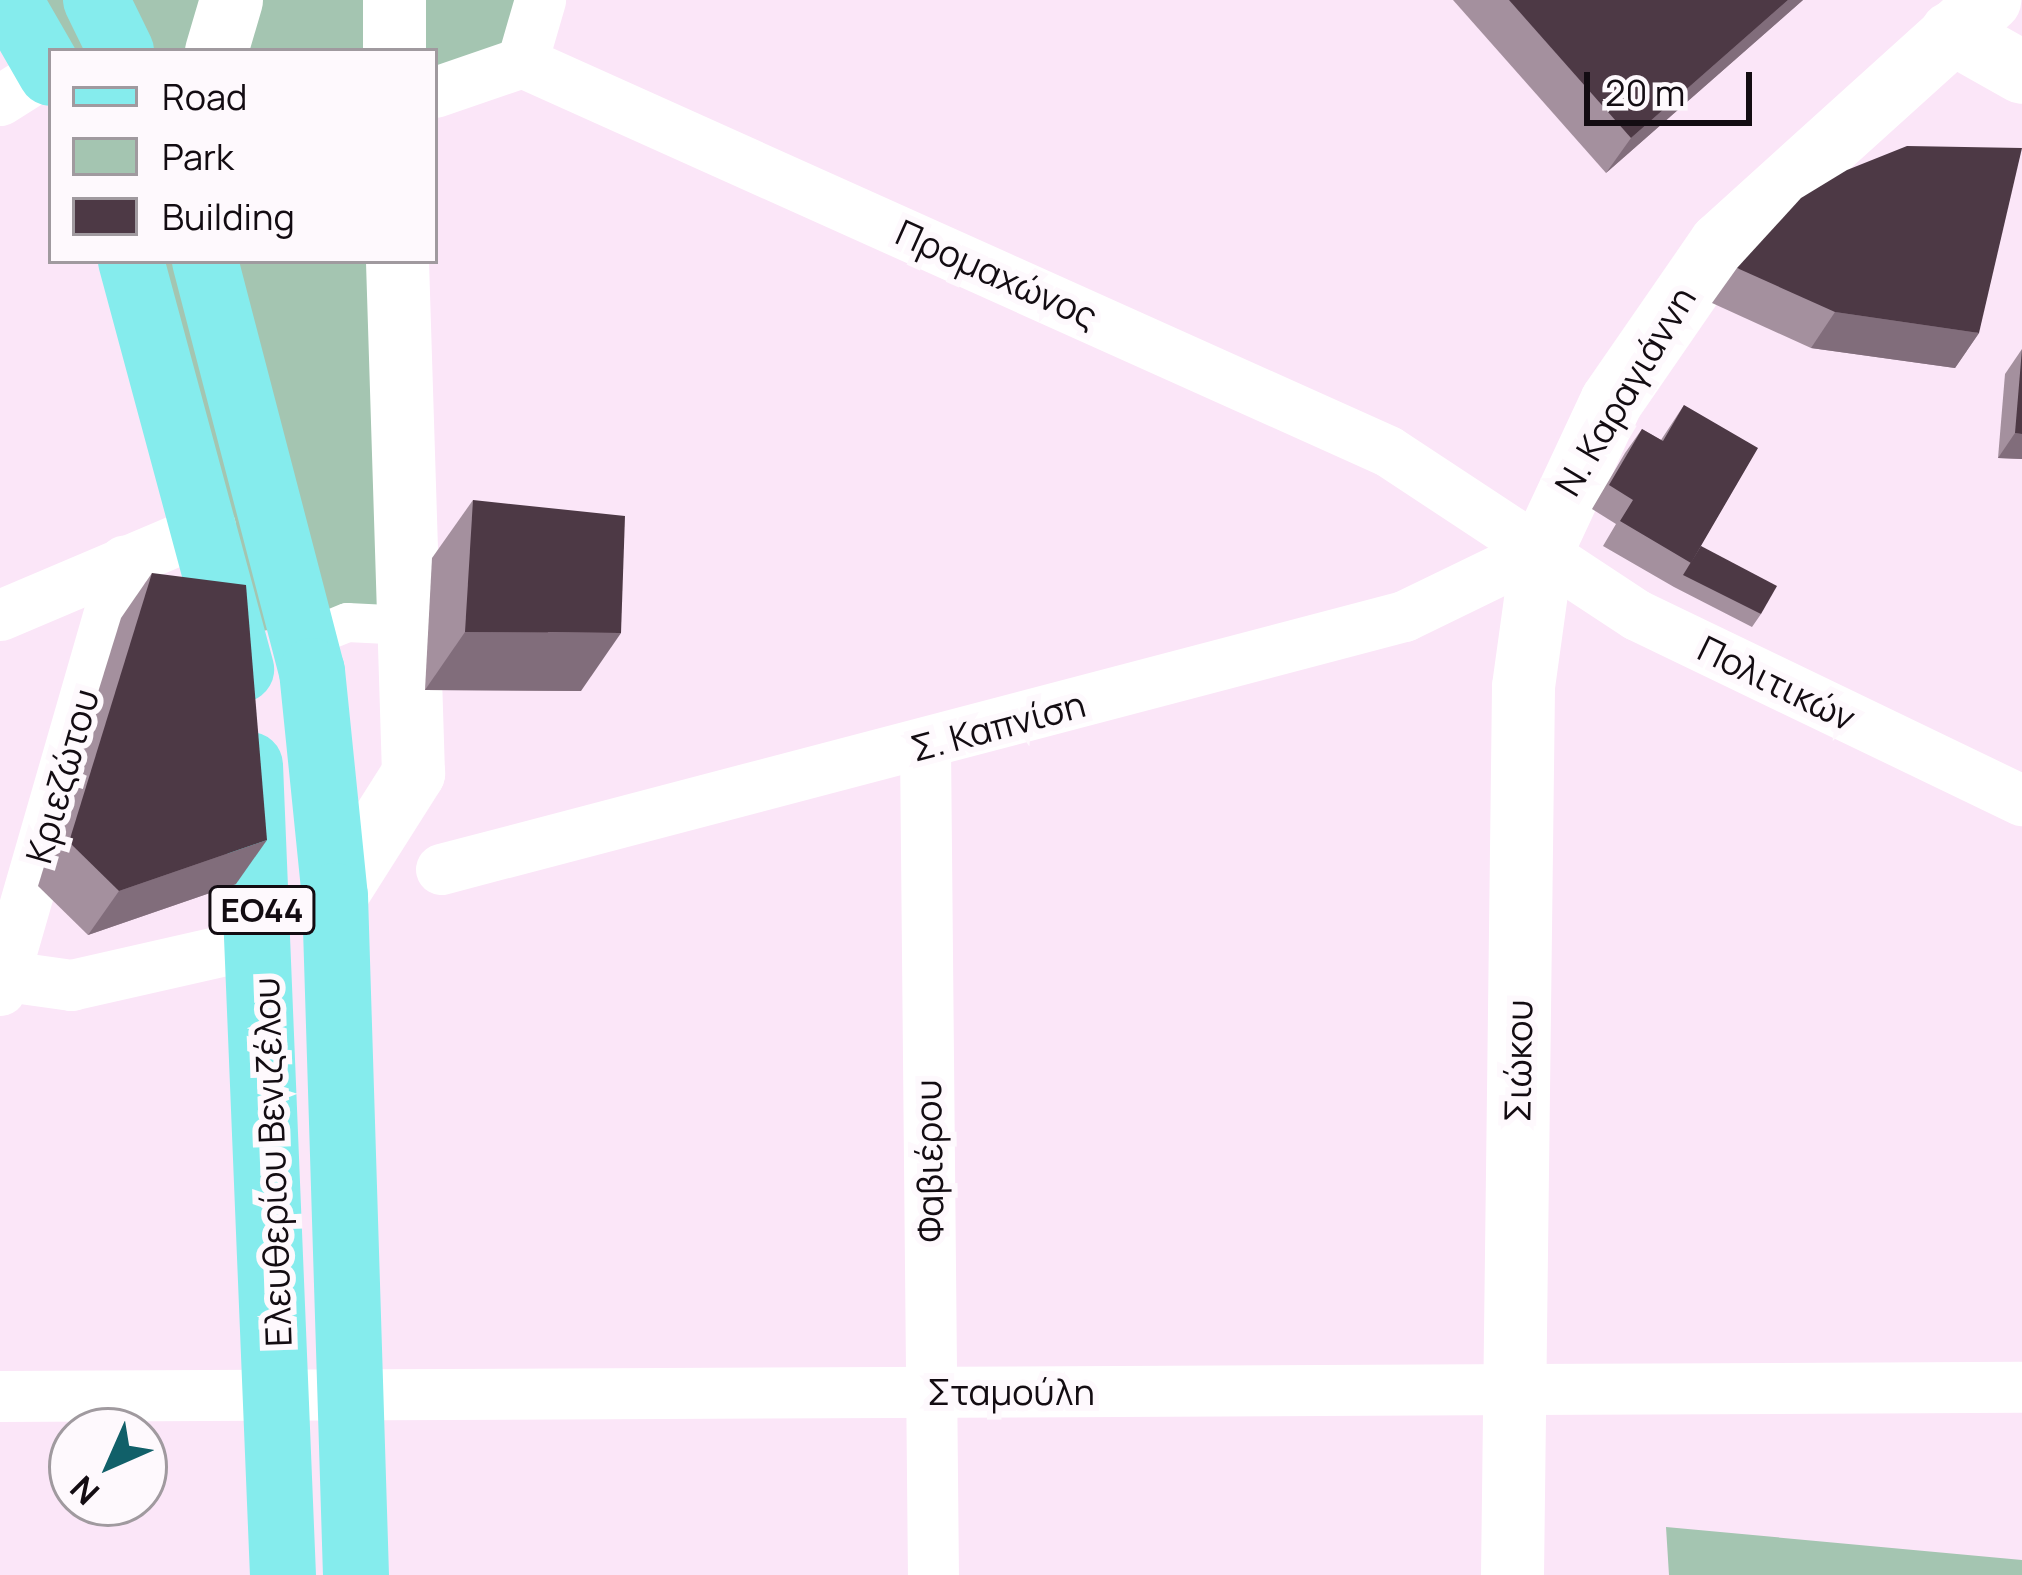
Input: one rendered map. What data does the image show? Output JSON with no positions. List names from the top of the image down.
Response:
{
  "streets": {
    "main road": ["ΕΟ44", "Ελευθερίου Βενιζέλου"],
    "street": [
      "Προμαχώνος",
      "Ν. Καραγιάννη",
      "Πολιτικών",
      "Σ. Καπνίση",
      "Κριεζώτου",
      "Σιώκου",
      "Φαβιέρου",
      "Σταμούλη"
    ]
  },
  "crossings": [
    ["Προμαχώνος", "Ν. Καραγιάννη"],
    ["Προμαχώνος", "Πολιτικών"],
    ["Προμαχώνος", "Σ. Καπνίση"],
    ["Προμαχώνος", "Σιώκου"],
    ["Ν. Καραγιάννη", "Πολιτικών"],
    ["Ν. Καραγιάννη", "Σ. Καπνίση"],
    ["Ν. Καραγιάννη", "Σιώκου"],
    ["Πολιτικών", "Σ. Καπνίση"],
    ["Πολιτικών", "Σιώκου"],
    ["Σ. Καπνίση", "Σιώκου"],
    ["Σ. Καπνίση", "Φαβιέρου"],
    ["Σιώκου", "Σταμούλη"],
    ["Φαβιέρου", "Σταμούλη"],
    ["Ελευθερίου Βενιζέλου", "Σταμούλη"]
  ],
  "legend": ["Road", "Park", "Building"],
  "scale_bar": "20 m",
  "north": "bottom left"
}
